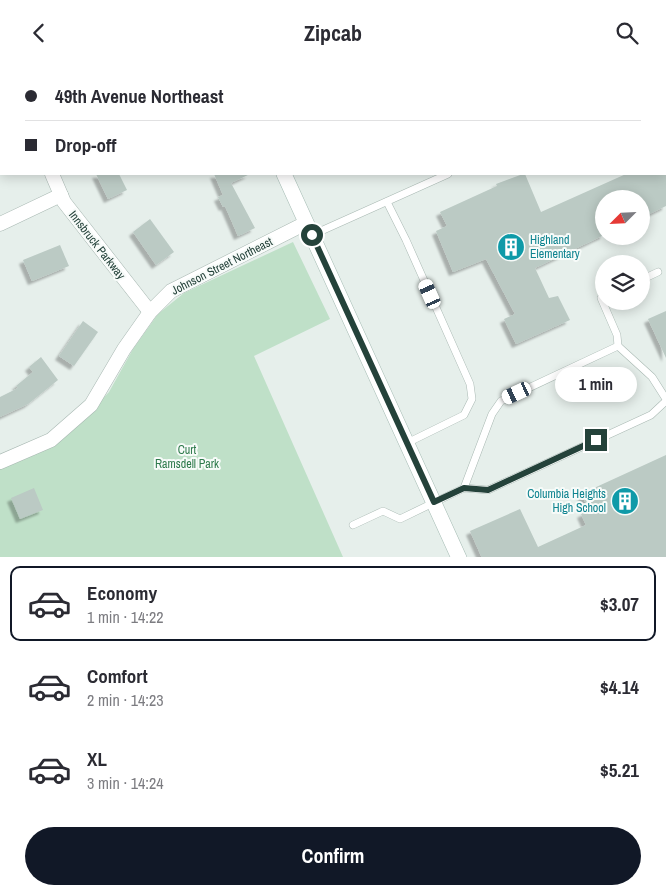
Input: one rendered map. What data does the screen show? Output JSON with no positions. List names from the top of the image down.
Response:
{
  "streets": {
    "street": ["Innsbruck Parkway", "Johnson Street Northeast"]
  },
  "crossings": [
    ["Innsbruck Parkway", "Johnson Street Northeast"]
  ],
  "parks": ["Curt Ramsdell Park"],
  "places": {
    "building": ["Highland Elementary", "Columbia Heights High School"]
  },
  "north": "bottom left",
  "page": {
    "header": "Zipcab",
    "banner": ["49th Avenue Northeast", "Drop-off"],
    "bubble": "1 min",
    "list": [
      {
        "name": "Economy",
        "note": "1 min · 14:22",
        "value": "$3.07"
      },
      {
        "name": "Comfort",
        "note": "2 min · 14:23",
        "value": "$4.14"
      },
      {
        "name": "XL",
        "note": "3 min · 14:24",
        "value": "$5.21"
      }
    ],
    "buttons": "Confirm"
  }
}
